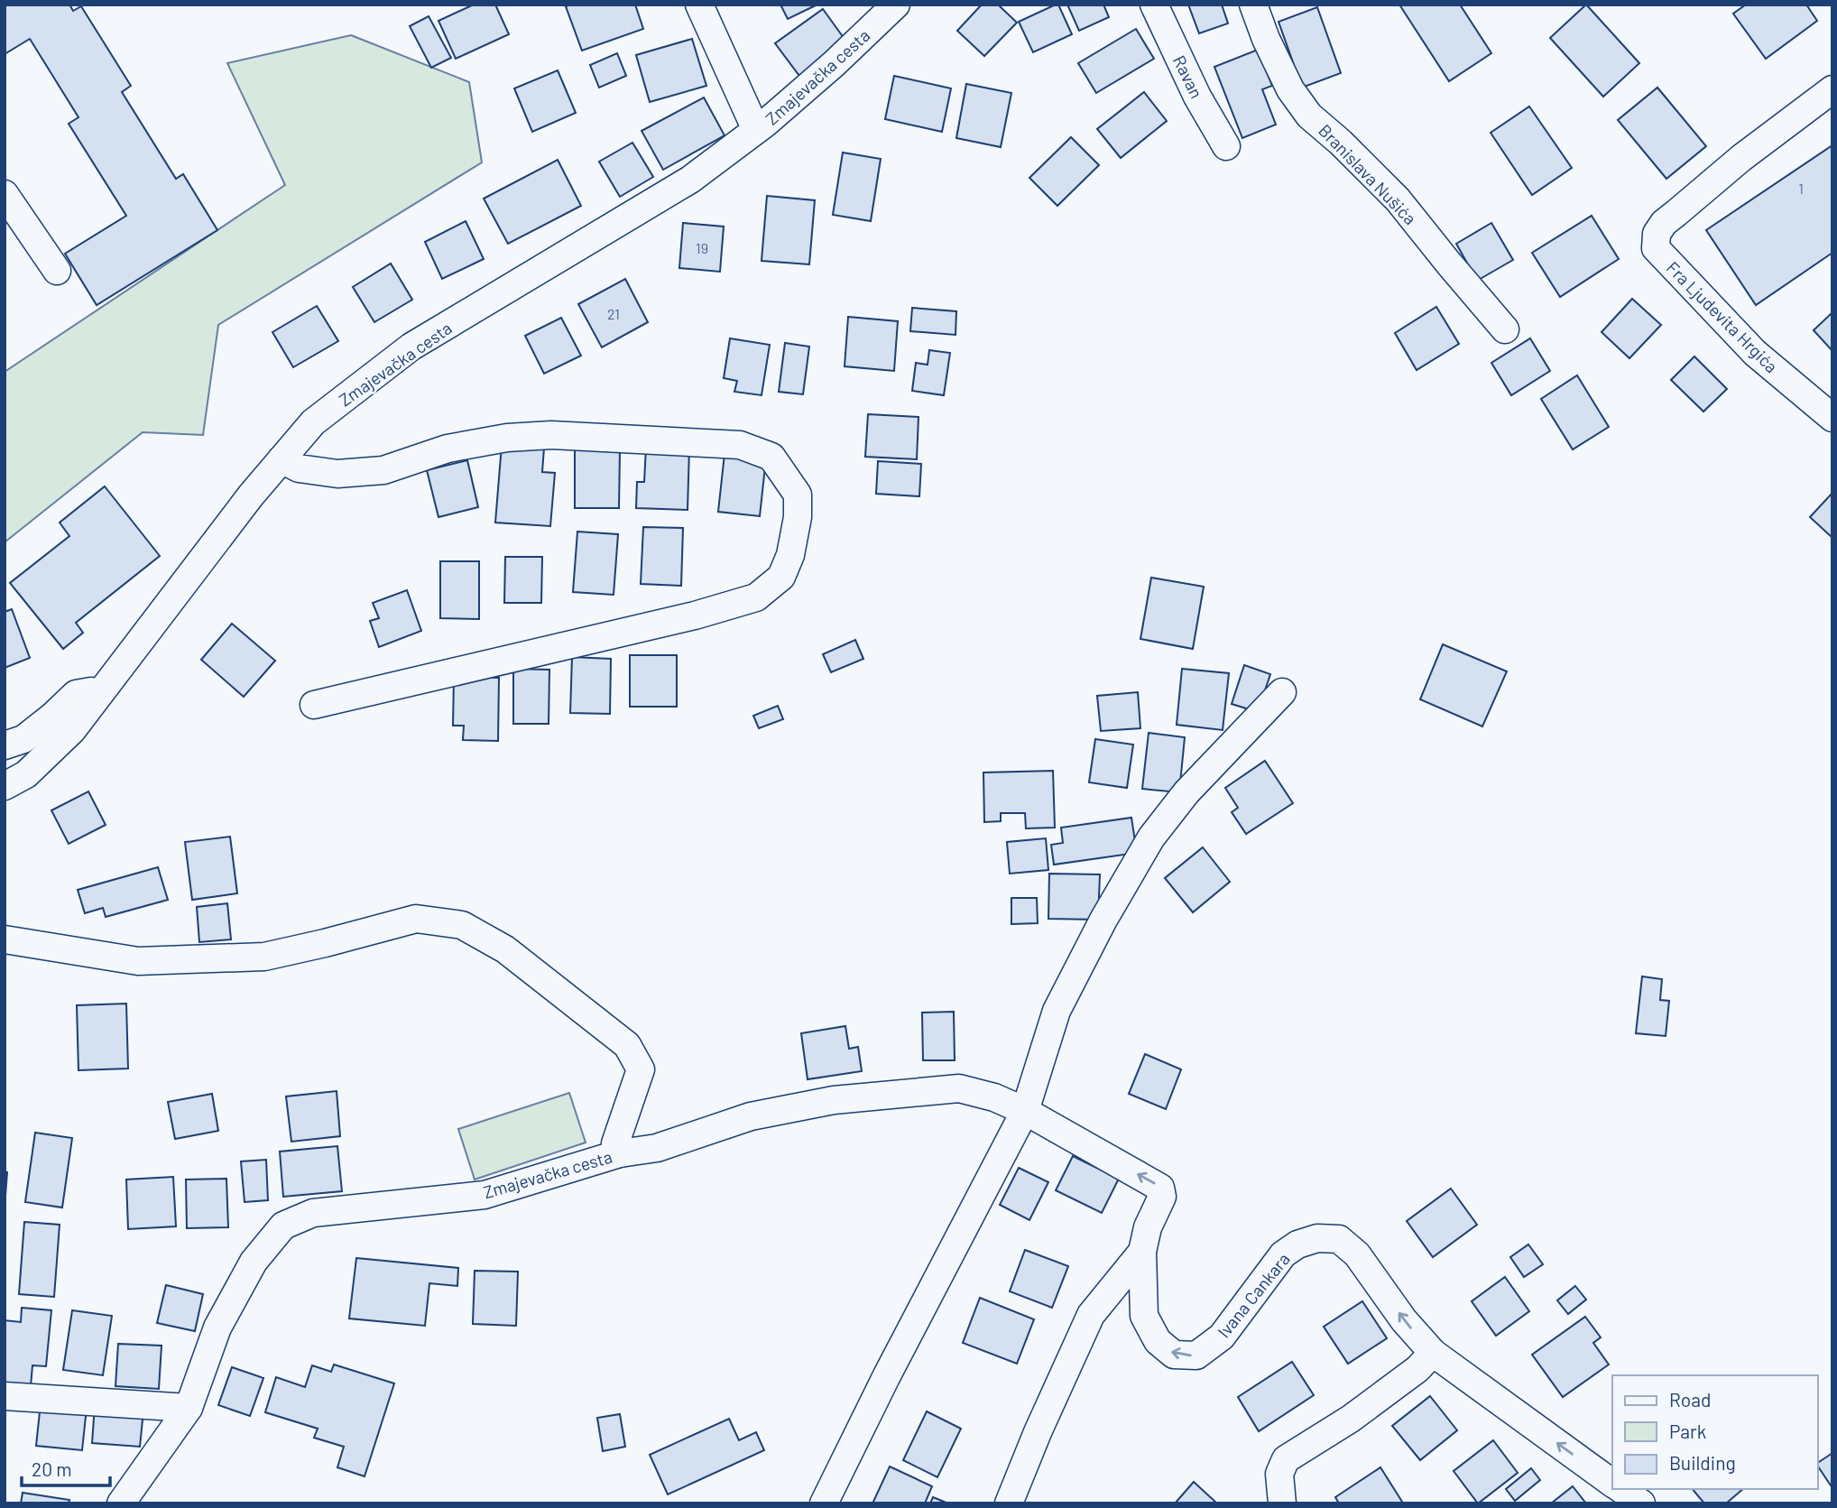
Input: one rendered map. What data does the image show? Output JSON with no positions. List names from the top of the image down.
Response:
{
  "streets": {
    "street": [
      "Zmajevačka cesta",
      "Ravan",
      "Branislava Nušića",
      "Fra Ljudevita Hrgića",
      "Ivana Cankara"
    ]
  },
  "house_numbers": ["1", "19", "21"],
  "legend": ["Road", "Park", "Building"],
  "scale_bar": "20 m"
}
